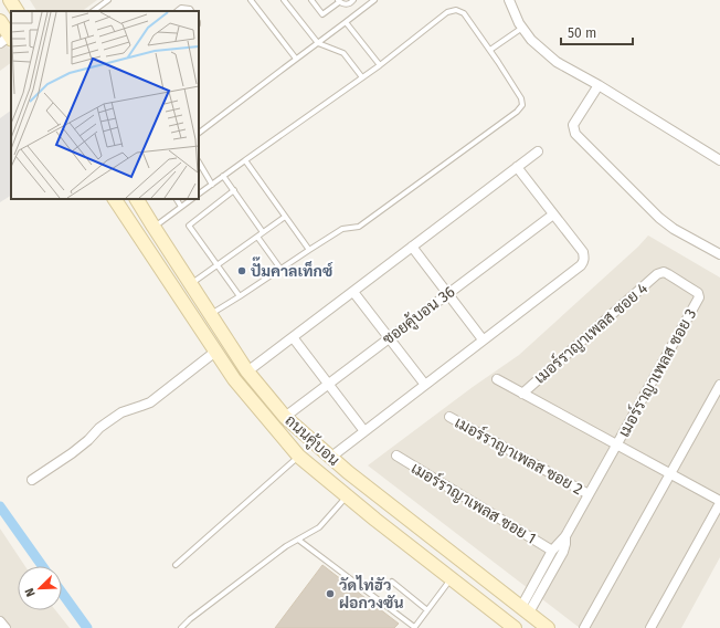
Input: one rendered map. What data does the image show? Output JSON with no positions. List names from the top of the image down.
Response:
{
  "streets": {
    "main road": ["ถนนคู้บอน"],
    "street": [
      "ซอยคู้บอน 36",
      "เมอร์ราญาเพลส ซอย 4",
      "เมอร์ราญาเพลส ซอย 3",
      "เมอร์ราญาเพลส ซอย 2",
      "เมอร์ราญาเพลส ซอย 1"
    ]
  },
  "crossings": [
    ["ซอยคู้บอน 36", "ถนนคู้บอน"],
    ["เมอร์ราญาเพลส ซอย 4", "เมอร์ราญาเพลส ซอย 3"]
  ],
  "places": ["ปั๊มคาลเท็กซ์", "วัดไท่ฮัว ฝอกวงซัน"],
  "scale_bar": "50 m",
  "north": "bottom left"
}
